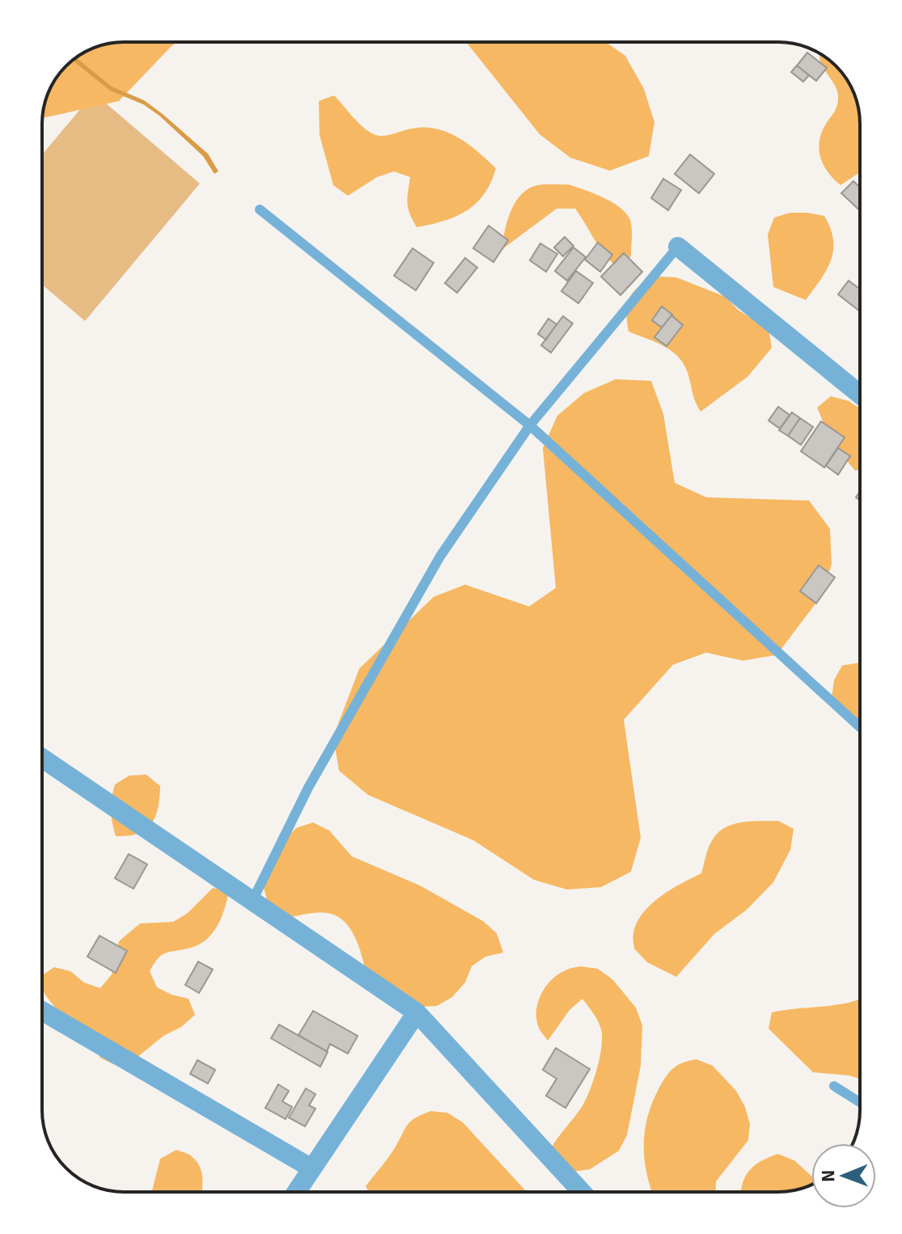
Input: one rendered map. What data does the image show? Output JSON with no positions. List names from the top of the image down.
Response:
{
  "north": "left"
}
